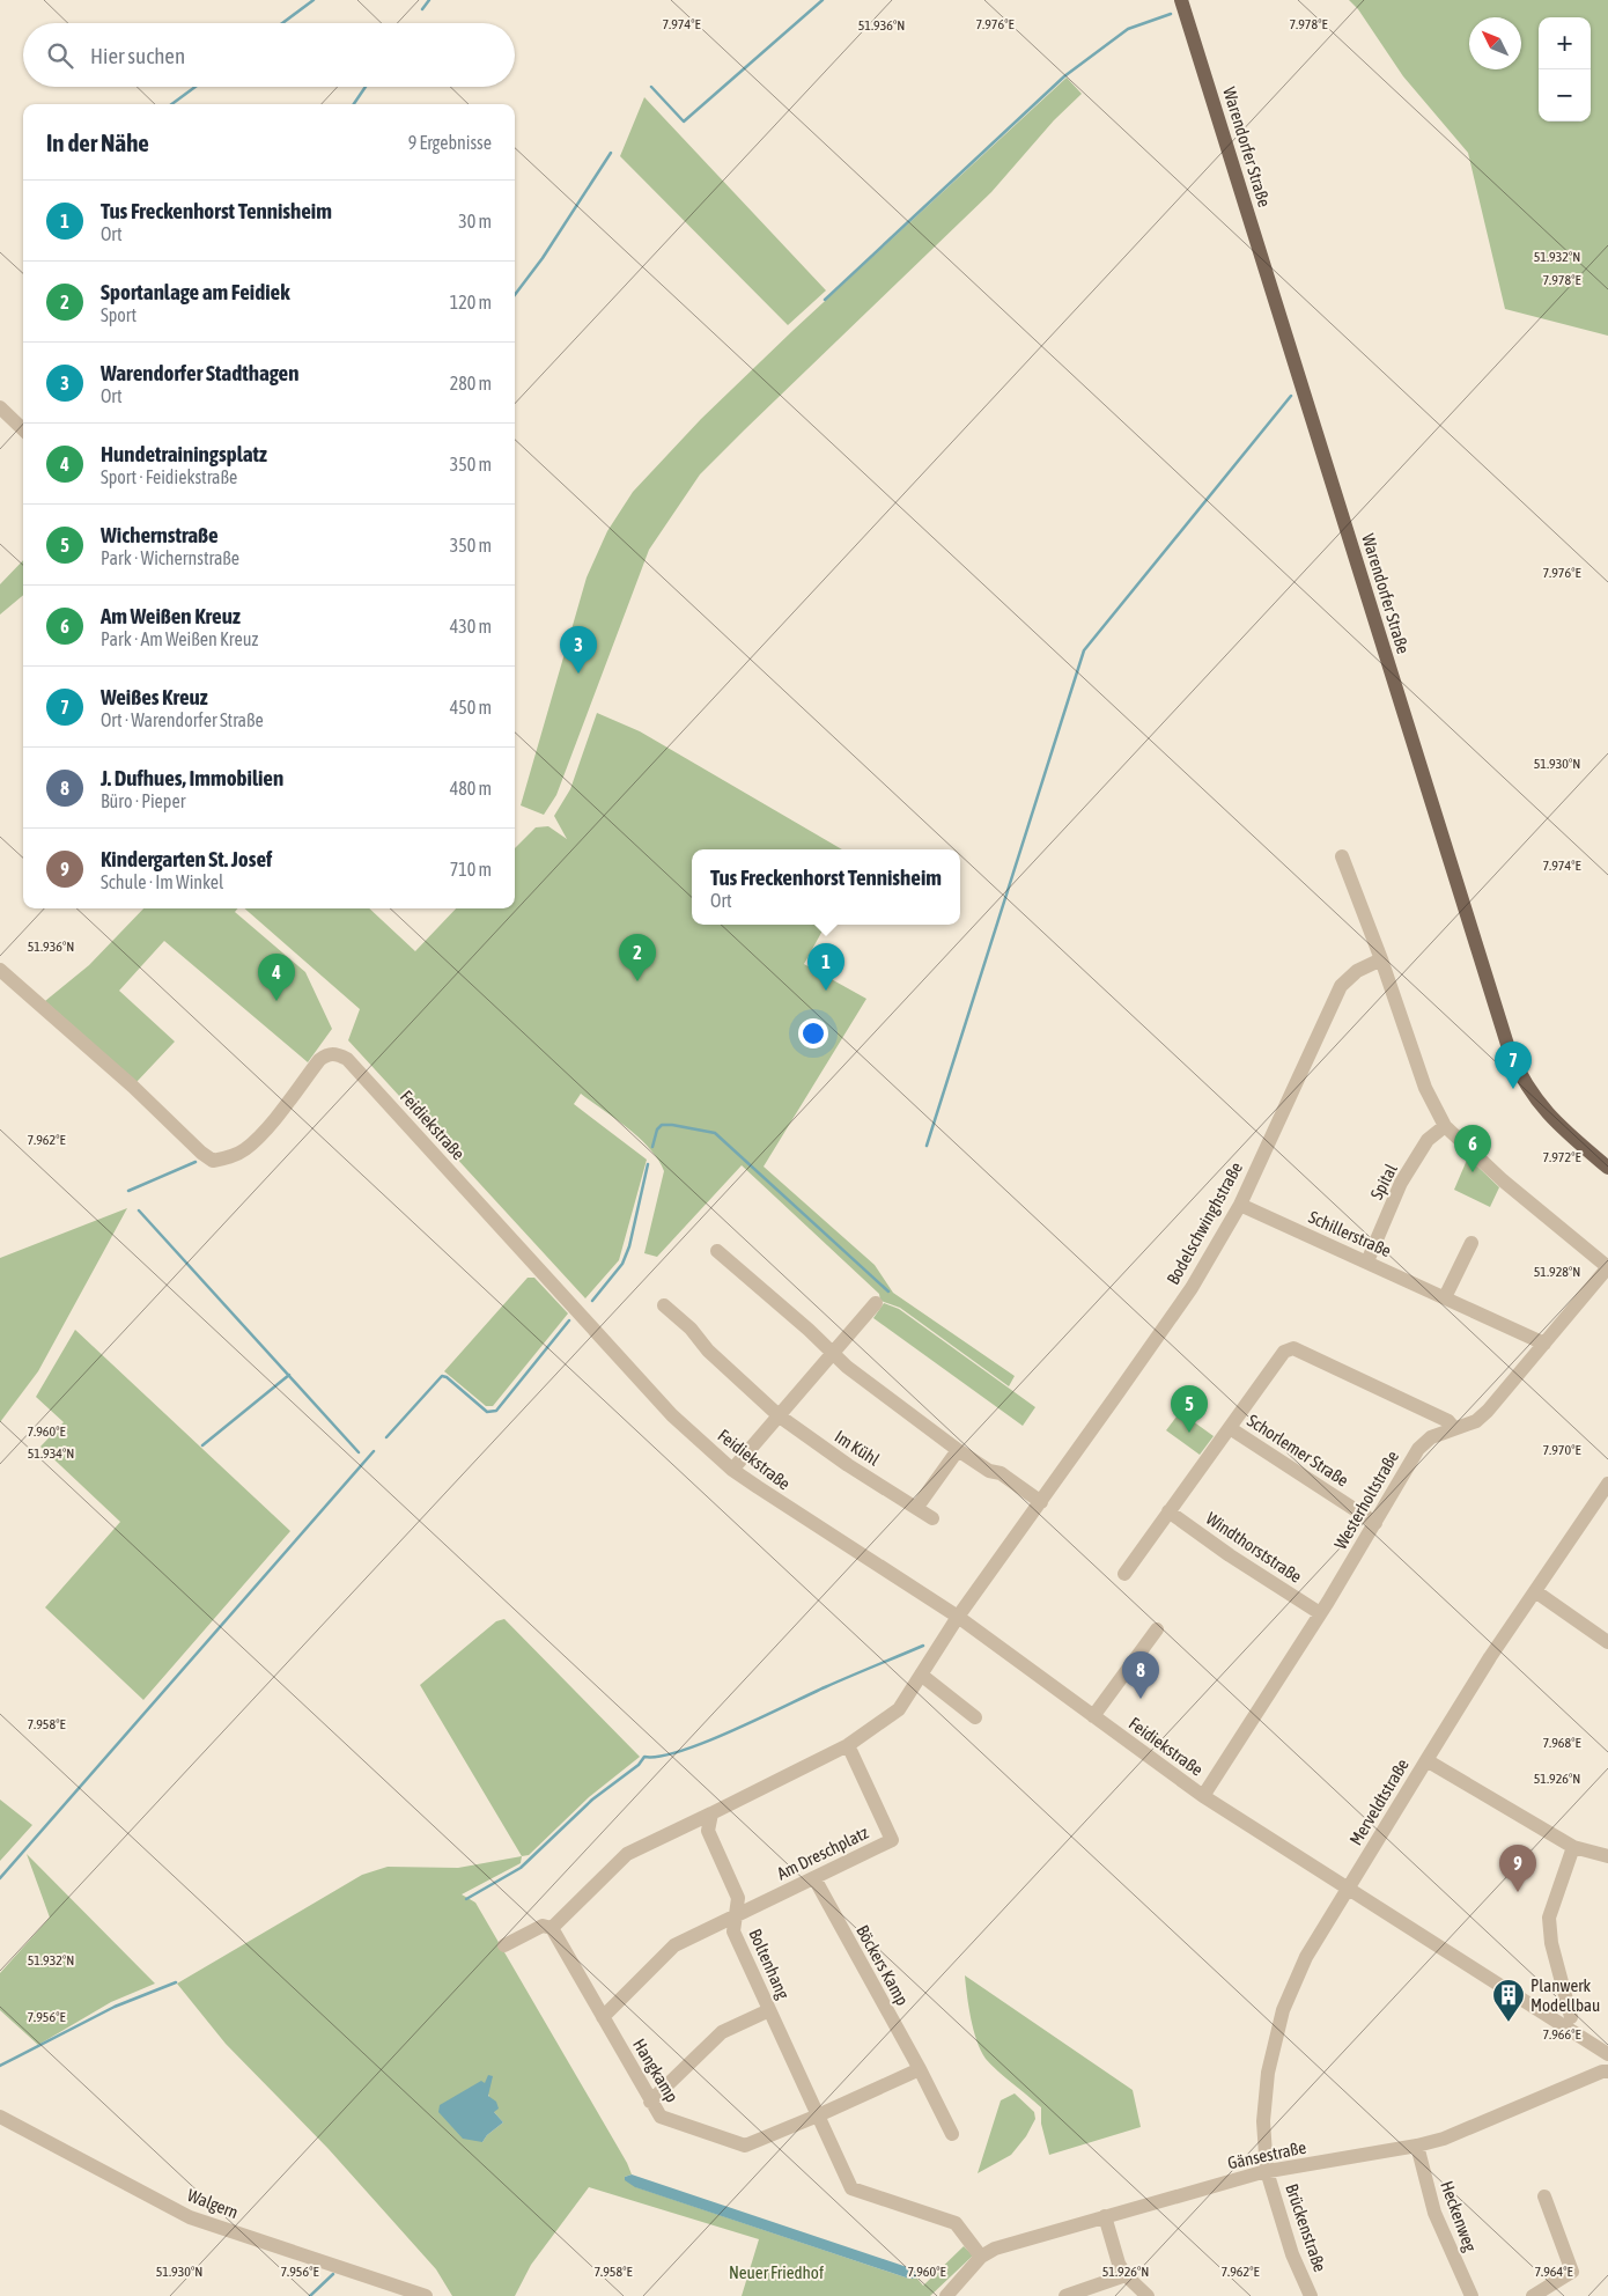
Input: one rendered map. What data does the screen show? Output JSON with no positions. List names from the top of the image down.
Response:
{
  "streets": {
    "main road": ["Warendorfer Straße"],
    "street": [
      "Feidiekstraße",
      "Spital",
      "Bodelschwinghstraße",
      "Schillerstraße",
      "Im Kühl",
      "Schorlemer Straße",
      "Westerholtstraße",
      "Windthorststraße",
      "Merveldtstraße",
      "Am Dreschplatz",
      "Boltenhang",
      "Böckers Kamp",
      "Hangkamp",
      "Gänsestraße",
      "Walgern",
      "Heckenweg",
      "Brückenstraße"
    ]
  },
  "crossings": [
    ["Feidiekstraße", "Bodelschwinghstraße"],
    ["Feidiekstraße", "Westerholtstraße"],
    ["Feidiekstraße", "Merveldtstraße"],
    ["Spital", "Schillerstraße"],
    ["Bodelschwinghstraße", "Schillerstraße"],
    ["Schillerstraße", "Westerholtstraße"],
    ["Schorlemer Straße", "Westerholtstraße"],
    ["Westerholtstraße", "Windthorststraße"],
    ["Merveldtstraße", "Gänsestraße"],
    ["Merveldtstraße", "Brückenstraße"],
    ["Am Dreschplatz", "Boltenhang"],
    ["Am Dreschplatz", "Böckers Kamp"],
    ["Am Dreschplatz", "Hangkamp"],
    ["Boltenhang", "Hangkamp"],
    ["Boltenhang", "Gänsestraße"],
    ["Gänsestraße", "Heckenweg"],
    ["Gänsestraße", "Brückenstraße"]
  ],
  "parks": ["Neuer Friedhof"],
  "places": {
    "building": ["Planwerk Modellbau"]
  },
  "north": "top left",
  "page": {
    "map_buttons": ["+", "−"],
    "search": "Hier suchen",
    "heading": ["In der Nähe", "9 Ergebnisse"],
    "list": [
      {
        "mark": "1",
        "name": "Tus Freckenhorst Tennisheim",
        "note": "Ort",
        "value": "30 m"
      },
      {
        "mark": "2",
        "name": "Sportanlage am Feidiek",
        "note": "Sport",
        "value": "120 m"
      },
      {
        "mark": "3",
        "name": "Warendorfer Stadthagen",
        "note": "Ort",
        "value": "280 m"
      },
      {
        "mark": "4",
        "name": "Hundetrainingsplatz",
        "note": "Sport · Feidiekstraße",
        "value": "350 m"
      },
      {
        "mark": "5",
        "name": "Wichernstraße",
        "note": "Park · Wichernstraße",
        "value": "350 m"
      },
      {
        "mark": "6",
        "name": "Am Weißen Kreuz",
        "note": "Park · Am Weißen Kreuz",
        "value": "430 m"
      },
      {
        "mark": "7",
        "name": "Weißes Kreuz",
        "note": "Ort · Warendorfer Straße",
        "value": "450 m"
      },
      {
        "mark": "8",
        "name": "J. Dufhues, Immobilien",
        "note": "Büro · Pieper",
        "value": "480 m"
      },
      {
        "mark": "9",
        "name": "Kindergarten St. Josef",
        "note": "Schule · Im Winkel",
        "value": "710 m"
      }
    ],
    "pins": [
      "3",
      "2",
      "1",
      "4",
      "7",
      "6",
      "5",
      "8",
      "9"
    ],
    "popup": ["Tus Freckenhorst Tennisheim", "Ort"]
  },
  "coordinates": [
    "7.974°E",
    "7.976°E",
    "7.978°E",
    "51.936°N",
    "51.932°N",
    "51.930°N",
    "7.962°E",
    "7.972°E",
    "51.928°N",
    "7.960°E",
    "7.970°E",
    "51.934°N",
    "7.958°E",
    "7.968°E",
    "51.926°N",
    "7.956°E",
    "7.966°E",
    "7.964°E"
  ]
}
